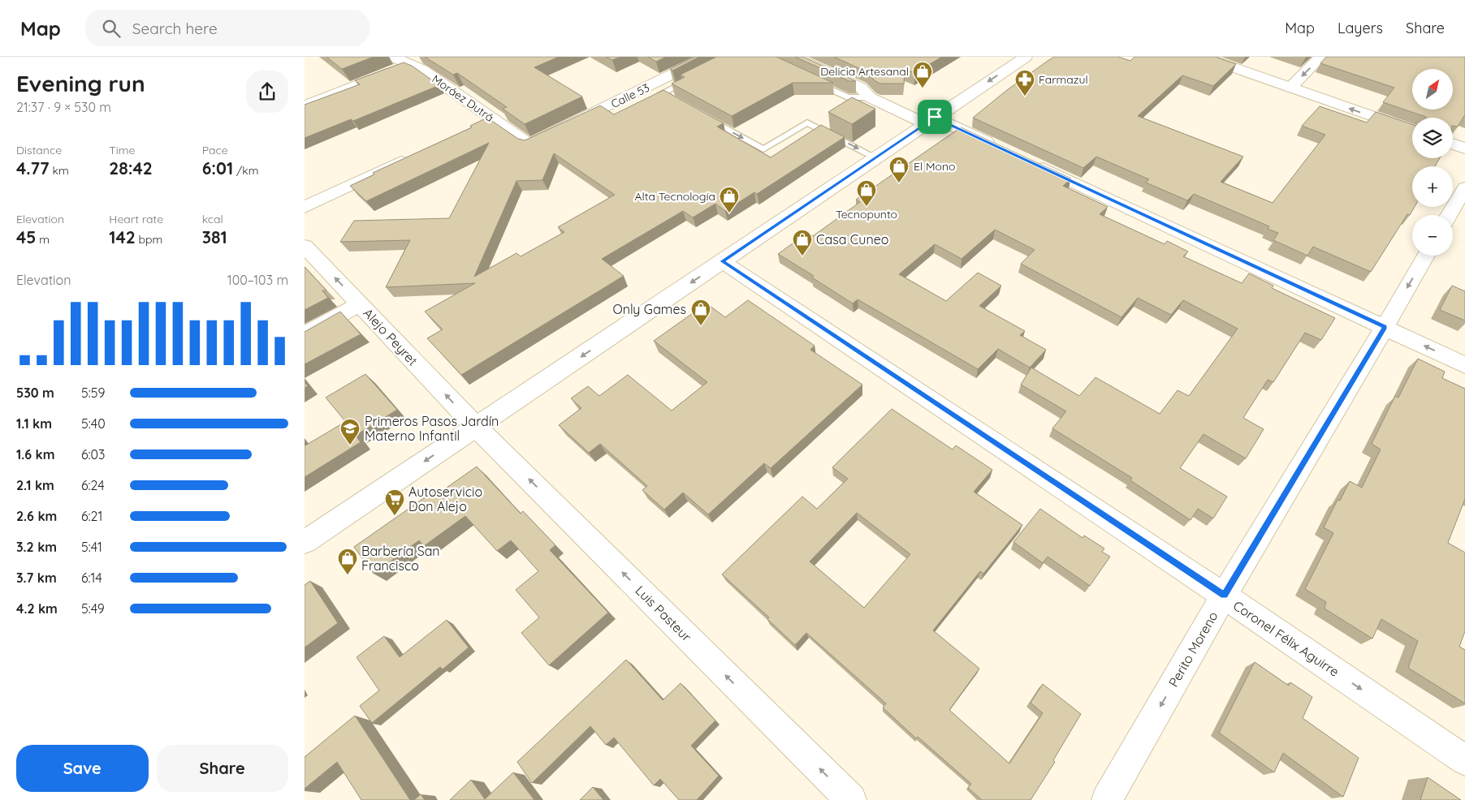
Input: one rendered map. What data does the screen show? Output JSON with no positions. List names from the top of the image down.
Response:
{
  "streets": {
    "street": [
      "Calle 53",
      "Moráez Dutrá",
      "Alejo Peyret",
      "Luis Pasteur",
      "Coronel Félix Aguirre",
      "Perito Moreno"
    ]
  },
  "crossings": [
    ["Calle 53", "Moráez Dutrá"],
    ["Alejo Peyret", "Luis Pasteur"],
    ["Coronel Félix Aguirre", "Perito Moreno"]
  ],
  "one_way": ["Alejo Peyret", "Luis Pasteur", "Perito Moreno"],
  "places": {
    "shop": [
      "Delicia Artesanal",
      "El Mono",
      "Tecnopunto",
      "Alta Tecnología",
      "Casa Cuneo",
      "Only Games",
      "Barbería San Francisco"
    ],
    "pharmacy": ["Farmazul"],
    "school or university": ["Primeros Pasos Jardín Materno Infantil"],
    "supermarket": ["Autoservicio Don Alejo"]
  },
  "north": "top right",
  "page": {
    "header": "Map",
    "search": "Search here",
    "nav": ["Map", "Layers", "Share"],
    "heading": ["Evening run", "21:37 · 9 × 530 m"],
    "map_buttons": ["+", "−"],
    "stats": [
      ["Distance", "4.77 km"],
      ["Time", "28:42"],
      ["Pace", "6:01 /km"],
      ["Elevation", "45 m"],
      ["Heart rate", "142 bpm"],
      ["kcal", "381"]
    ],
    "chart": ["Elevation", "100–103 m"],
    "list": [
      {
        "name": "530 m",
        "note": "5:59"
      },
      {
        "name": "1.1 km",
        "note": "5:40"
      },
      {
        "name": "1.6 km",
        "note": "6:03"
      },
      {
        "name": "2.1 km",
        "note": "6:24"
      },
      {
        "name": "2.6 km",
        "note": "6:21"
      },
      {
        "name": "3.2 km",
        "note": "5:41"
      },
      {
        "name": "3.7 km",
        "note": "6:14"
      },
      {
        "name": "4.2 km",
        "note": "5:49"
      }
    ],
    "buttons": ["Save", "Share"]
  }
}
